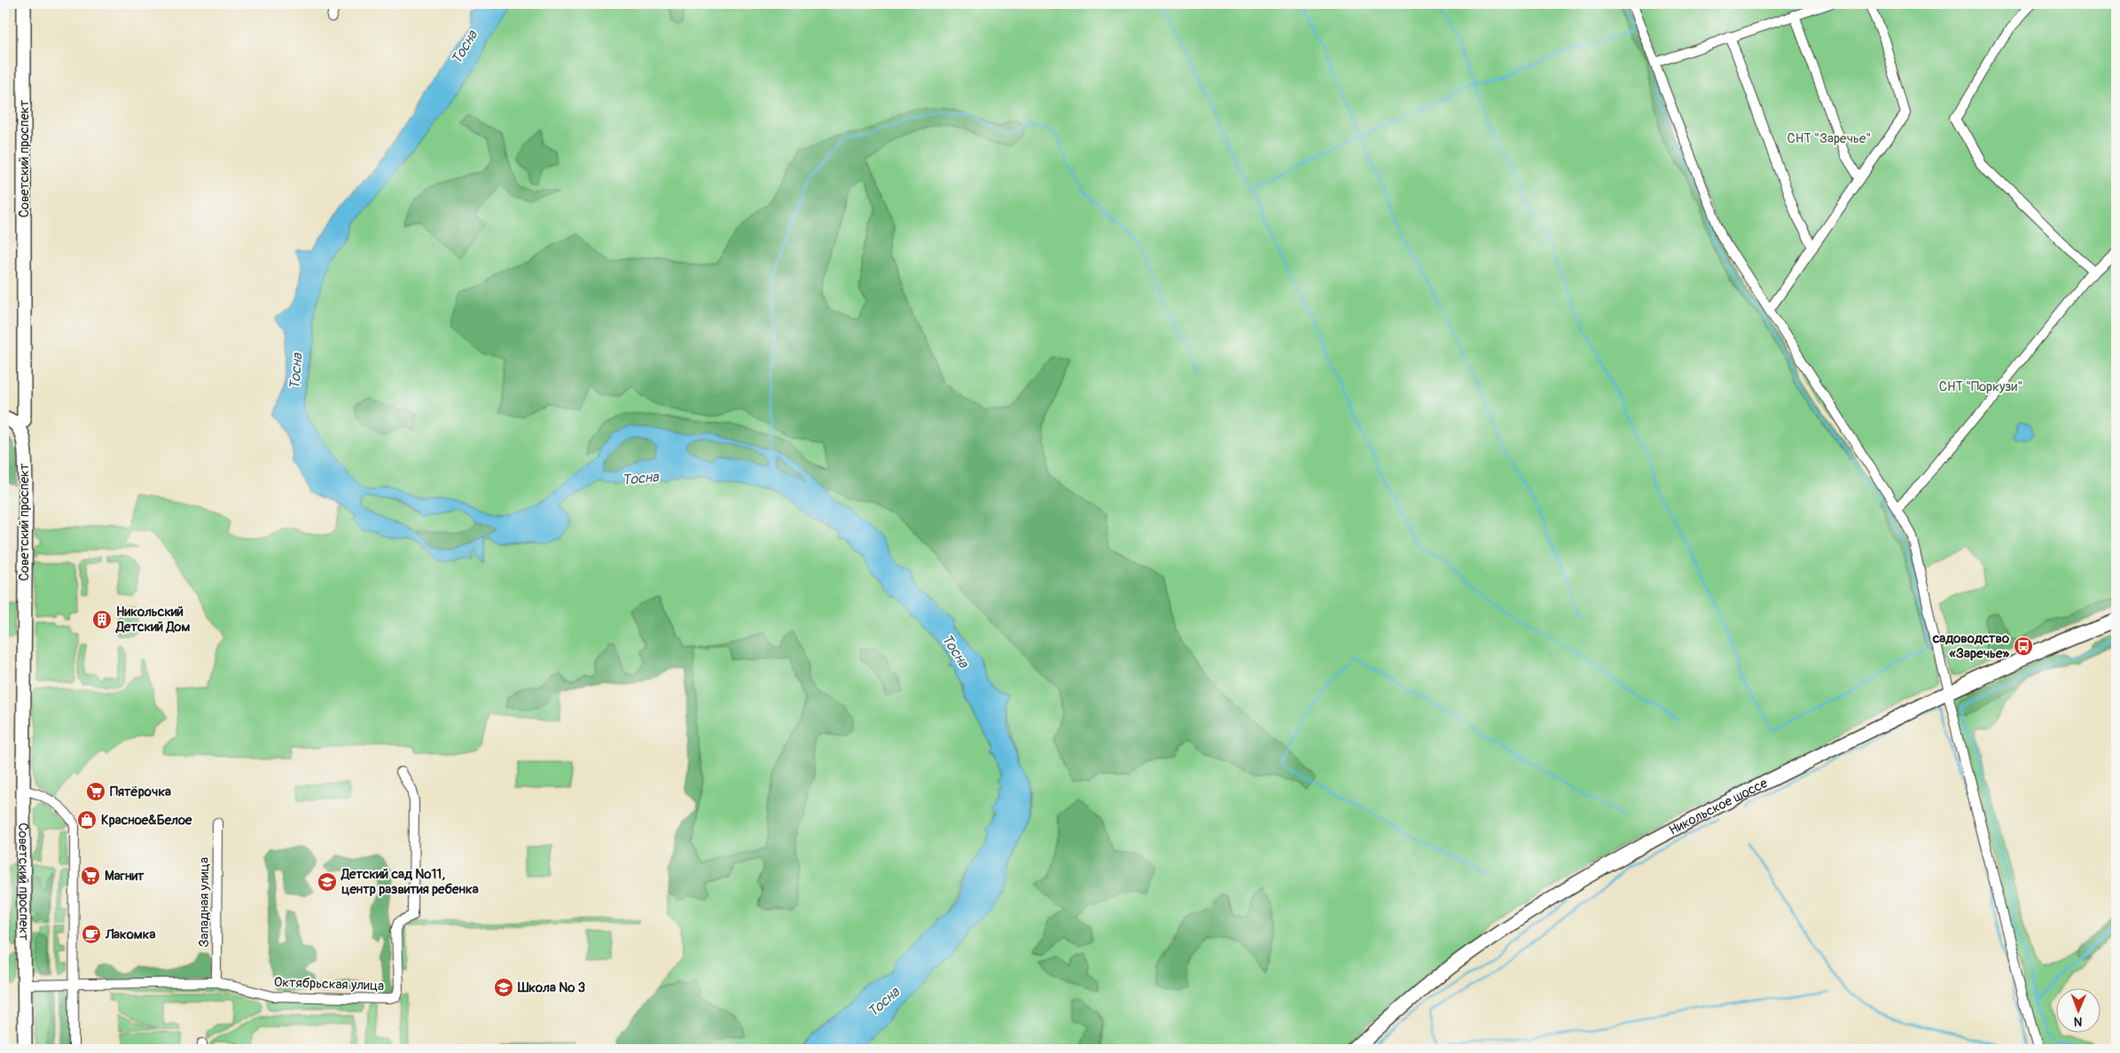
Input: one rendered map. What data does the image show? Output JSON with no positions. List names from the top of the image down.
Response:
{
  "streets": {
    "main road": ["Советский проспект", "Никольское шоссе"],
    "street": ["Западная улица", "Октябрьская улица"]
  },
  "crossings": [
    ["Советский проспект", "Октябрьская улица"],
    ["Западная улица", "Октябрьская улица"]
  ],
  "water": ["Тосна"],
  "parks": ["СНТ \"Заречье\"", "СНТ \"Поркузи\""],
  "places": {
    "building": ["Никольский Детский Дом"],
    "bus stop": ["садоводство «Заречье»"],
    "supermarket": ["Пятёрочка", "Магнит"],
    "shop": ["Красное&Белое"],
    "school or university": ["Детский сад №11, центр развития ребенка", "Школа № 3"],
    "cafe": ["Лакомка"]
  },
  "north": "bottom"
}
